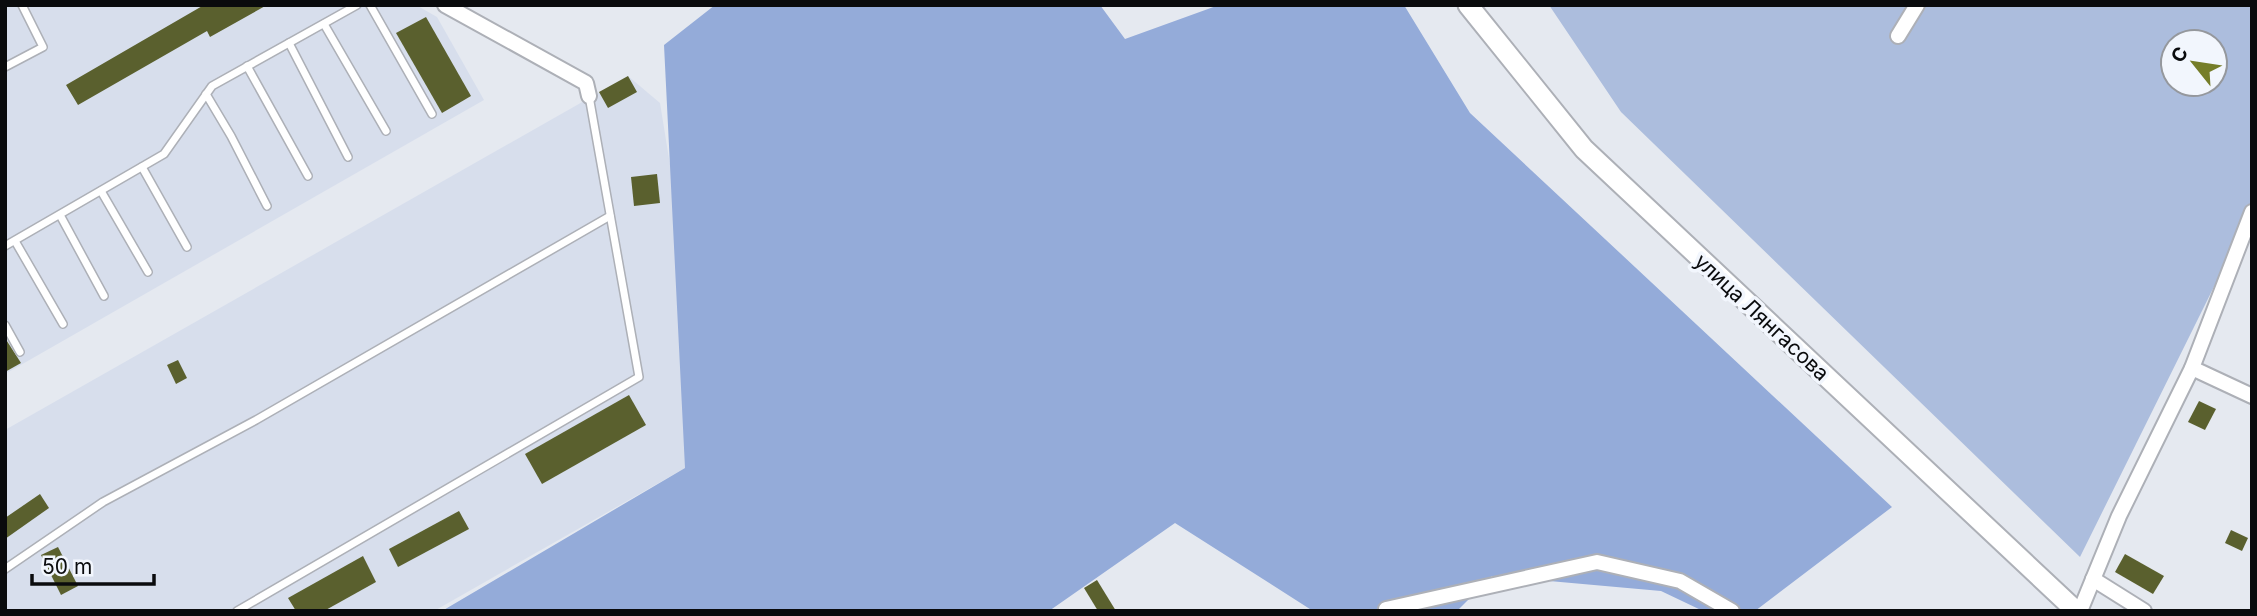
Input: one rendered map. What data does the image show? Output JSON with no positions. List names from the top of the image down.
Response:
{
  "streets": {
    "main road": ["улица Лянгасова"]
  },
  "scale_bar": "50 m",
  "north": "top left"
}
